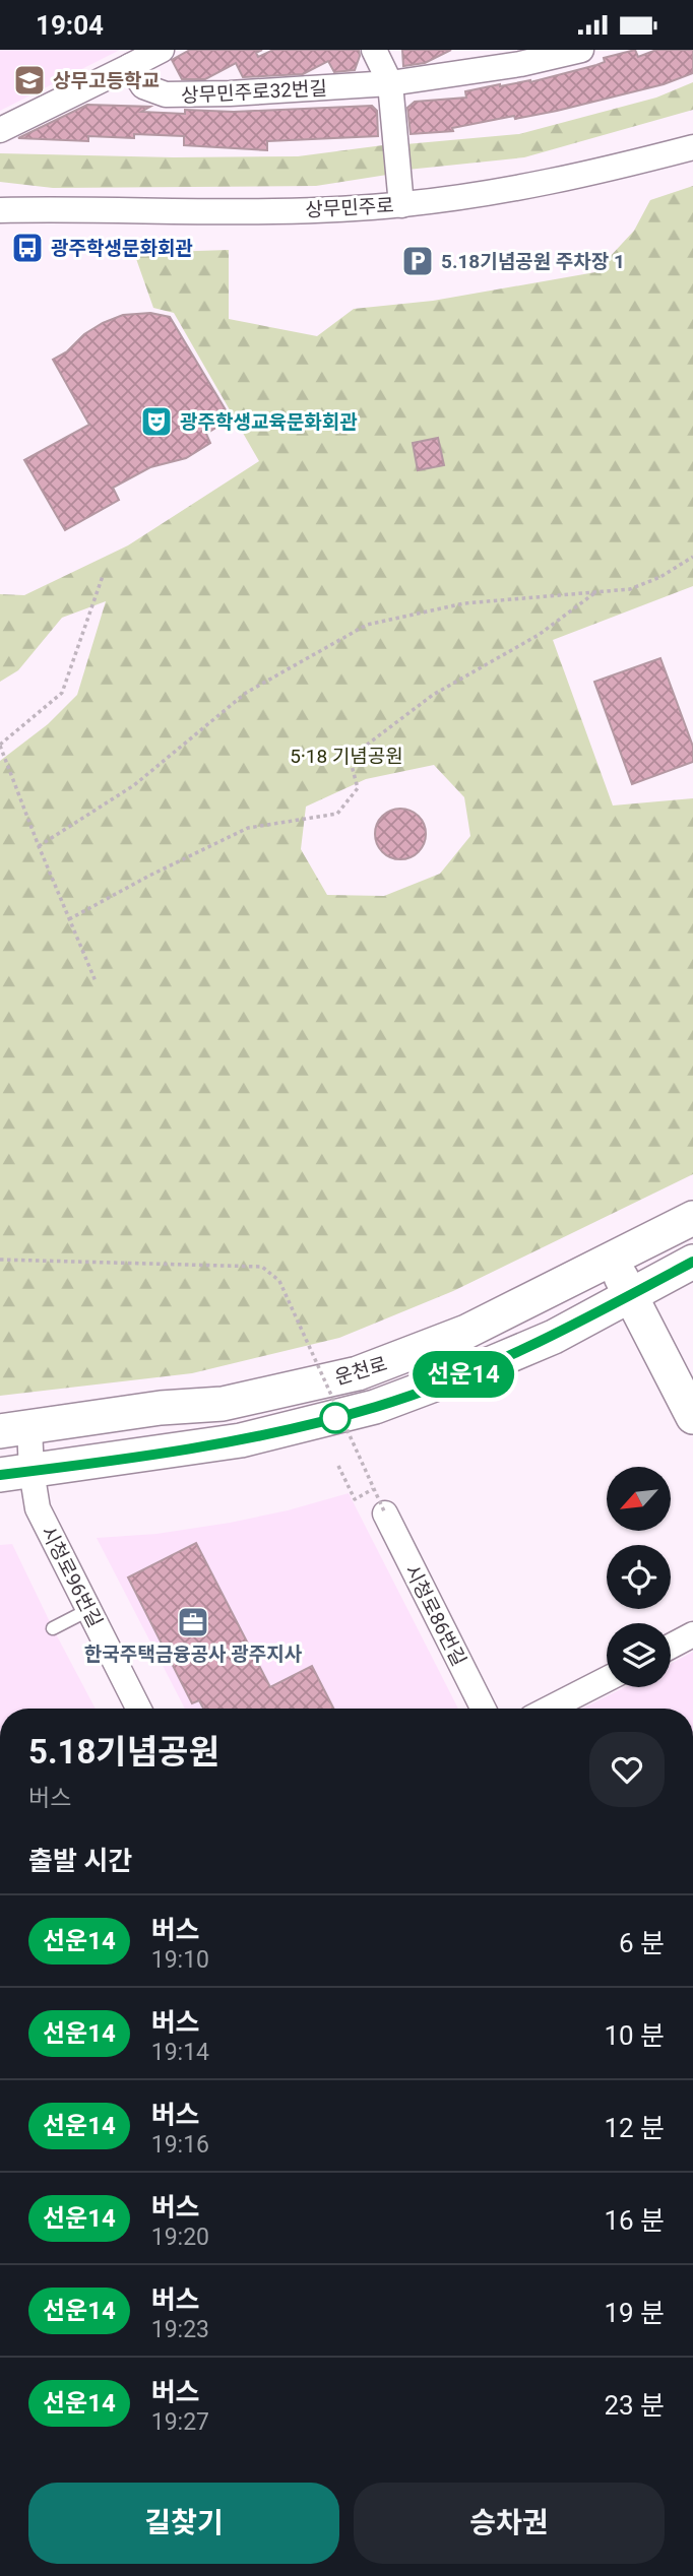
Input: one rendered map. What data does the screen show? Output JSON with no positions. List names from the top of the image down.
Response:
{
  "streets": {
    "street": [
      "상무민주로32번길",
      "상무민주로",
      "운천로",
      "시청로96번길",
      "시청로86번길"
    ]
  },
  "crossings": [
    ["운천로", "시청로96번길"]
  ],
  "parks": ["5·18 기념공원"],
  "places": {
    "school or university": ["상무고등학교"],
    "bus stop": ["광주학생문화회관"],
    "parking": ["5.18기념공원 주차장 1"],
    "theatre": ["광주학생교육문화회관"],
    "office": ["한국주택금융공사 광주지사"]
  },
  "lines": ["bus line 선운14"],
  "north": "bottom left",
  "page": {
    "status": "19:04",
    "on_map": "선운14",
    "heading": [
      ["5.18기념공원", "버스"],
      "출발 시간"
    ],
    "list": [
      {
        "mark": "선운14",
        "name": "버스",
        "note": "19:10",
        "value": "6 분"
      },
      {
        "mark": "선운14",
        "name": "버스",
        "note": "19:14",
        "value": "10 분"
      },
      {
        "mark": "선운14",
        "name": "버스",
        "note": "19:16",
        "value": "12 분"
      },
      {
        "mark": "선운14",
        "name": "버스",
        "note": "19:20",
        "value": "16 분"
      },
      {
        "mark": "선운14",
        "name": "버스",
        "note": "19:23",
        "value": "19 분"
      },
      {
        "mark": "선운14",
        "name": "버스",
        "note": "19:27",
        "value": "23 분"
      }
    ],
    "buttons": ["길찾기", "승차권"]
  }
}
